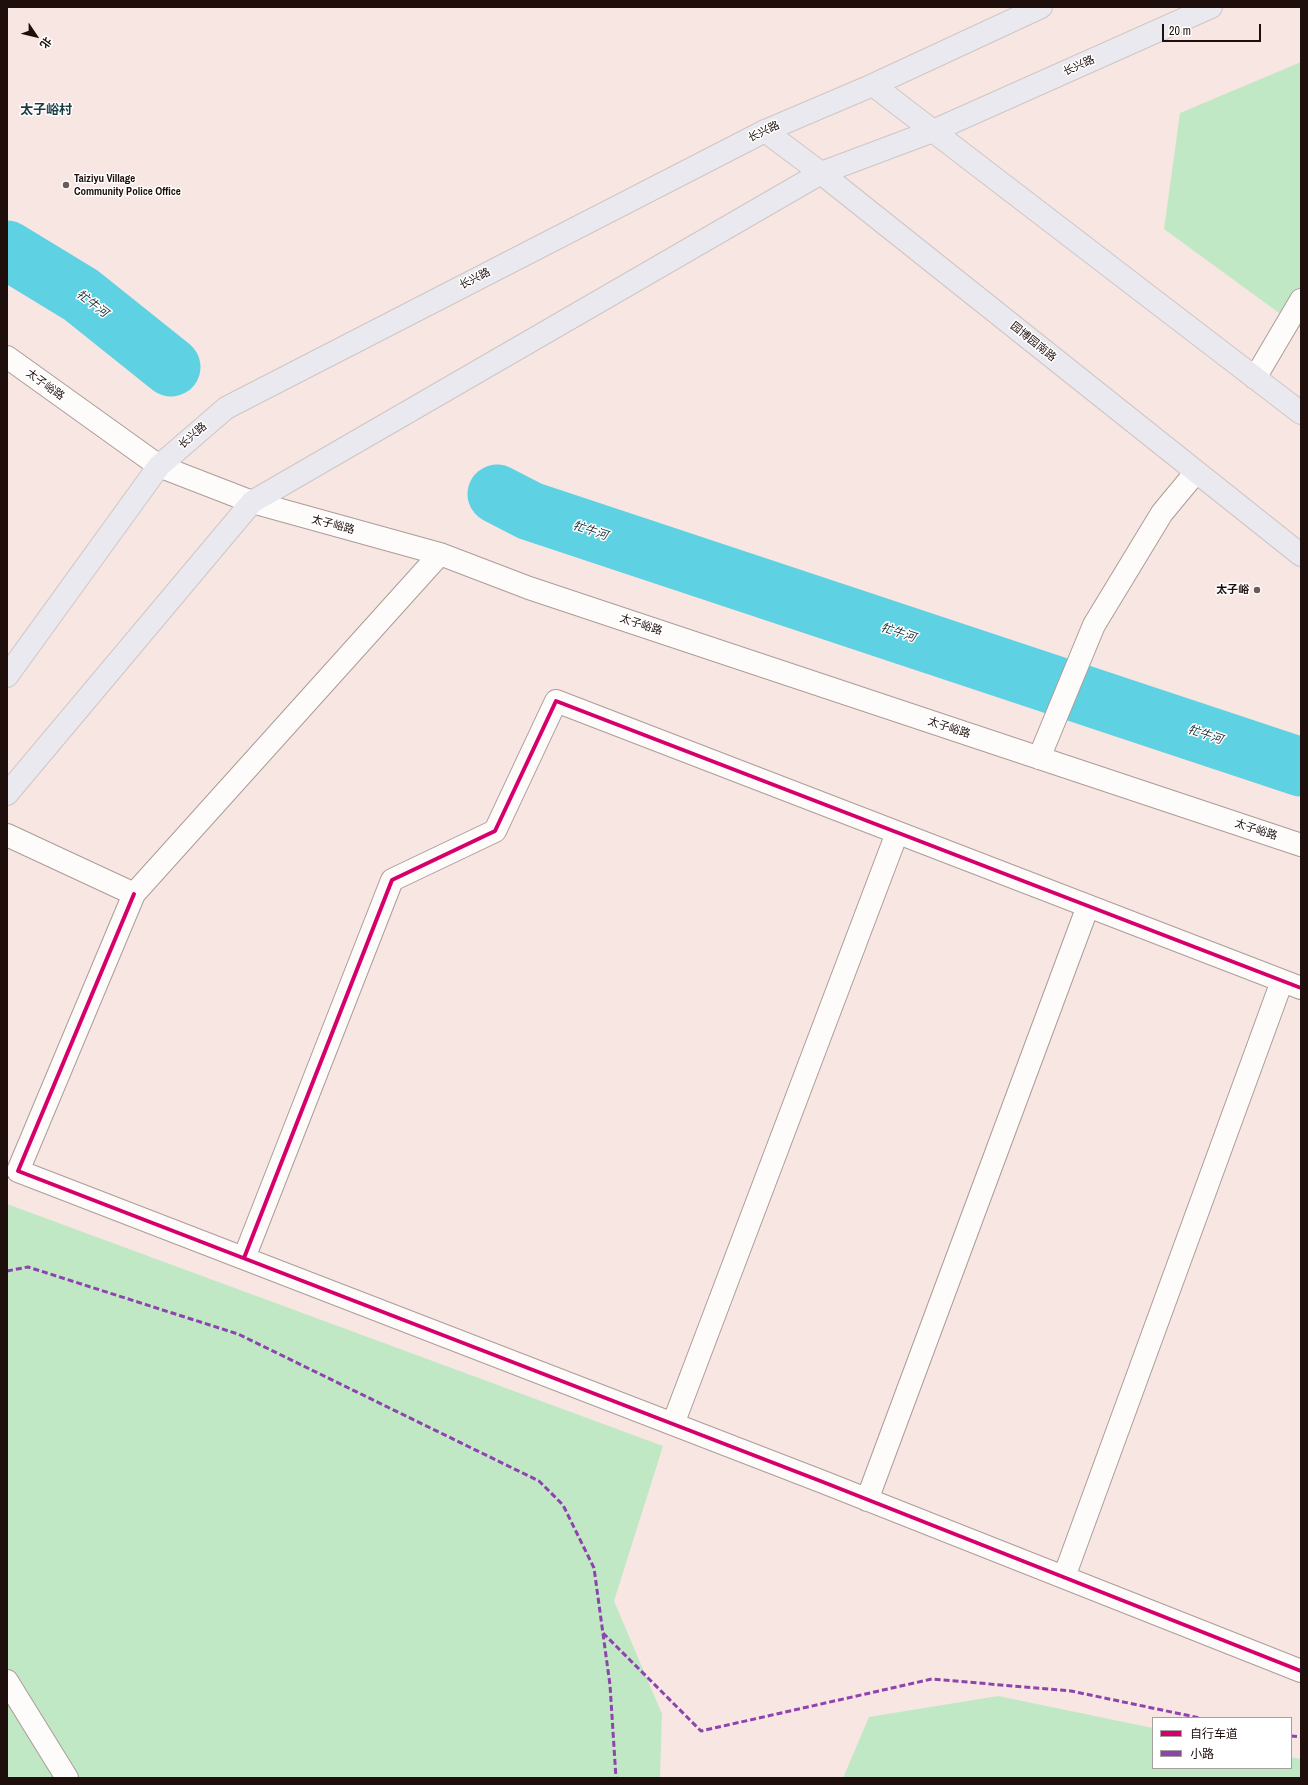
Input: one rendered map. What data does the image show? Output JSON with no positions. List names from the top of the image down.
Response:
{
  "streets": {
    "main road": ["长兴路", "园博园南路"],
    "street": ["太子峪路"]
  },
  "crossings": [
    ["长兴路", "园博园南路"],
    ["长兴路", "太子峪路"]
  ],
  "districts": ["太子峪村"],
  "water": ["牤牛河"],
  "places": ["Taiziyu Village Community Police Office", "太子峪"],
  "legend": ["自行车道", "小路"],
  "scale_bar": "20 m",
  "north": "bottom right"
}
